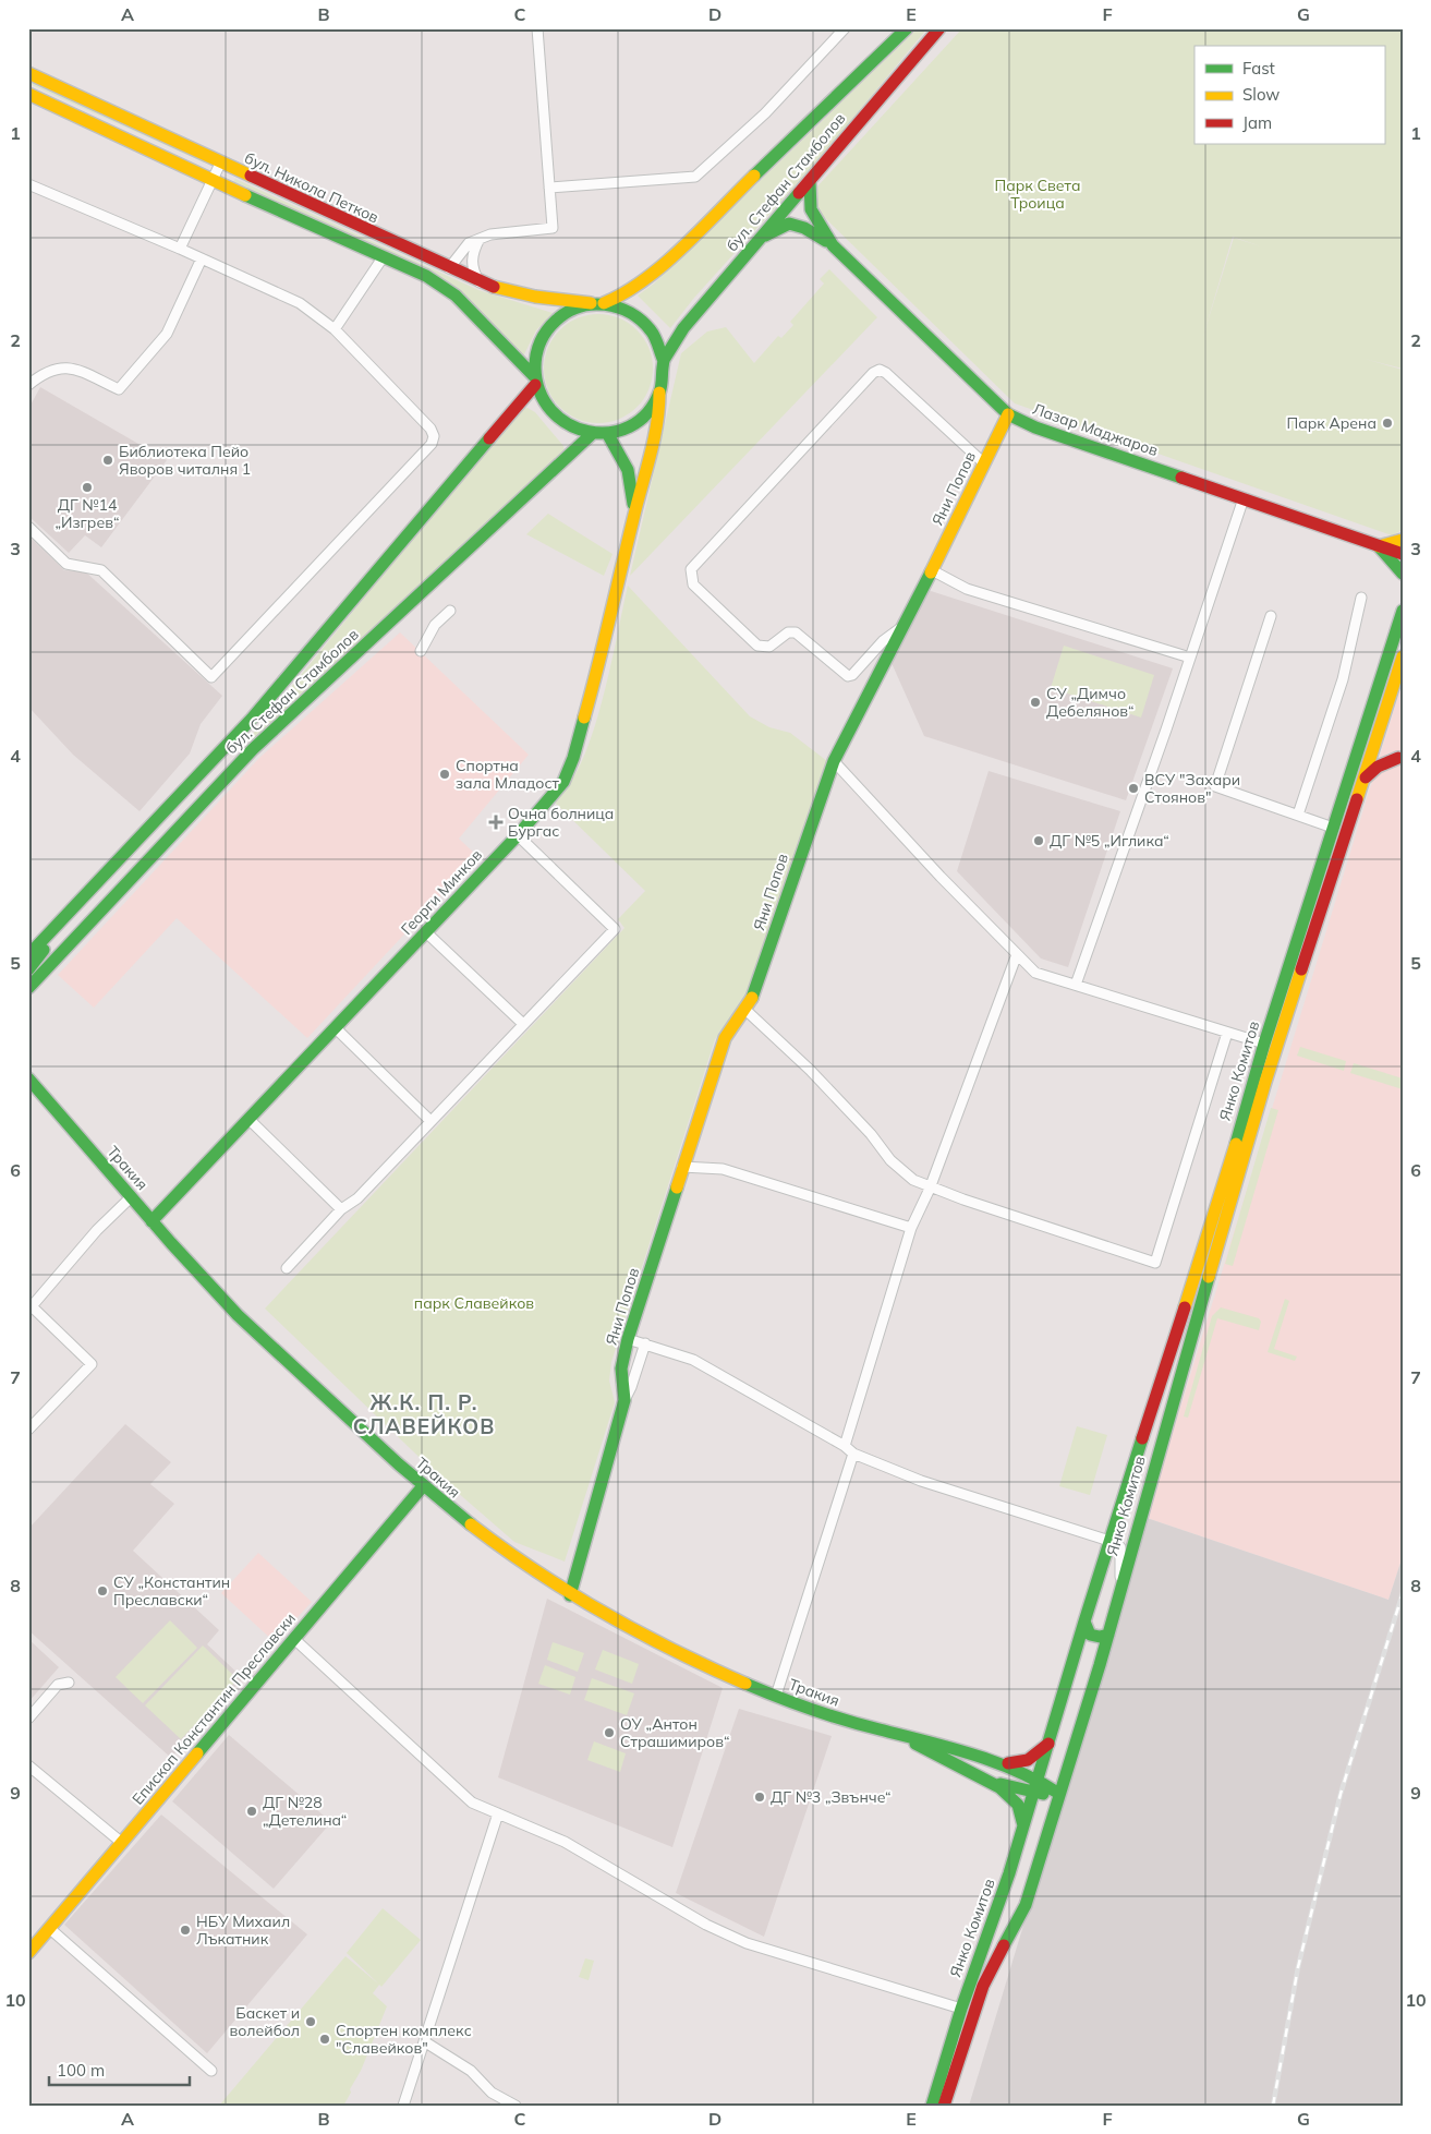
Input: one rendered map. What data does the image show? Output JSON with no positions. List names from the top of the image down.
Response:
{
  "streets": {
    "main road": [
      "бул. Стефан Стамболов",
      "бул. Никола Петков",
      "Лазар Маджаров",
      "Яни Попов",
      "Георги Минков",
      "Янко Комитов",
      "Тракия",
      "Епископ Константин Преславски"
    ]
  },
  "crossings": [
    ["бул. Стефан Стамболов", "бул. Никола Петков"],
    ["бул. Стефан Стамболов", "Лазар Маджаров"],
    ["бул. Стефан Стамболов", "Георги Минков"],
    ["бул. Никола Петков", "Георги Минков"],
    ["Лазар Маджаров", "Яни Попов"],
    ["Яни Попов", "Тракия"],
    ["Георги Минков", "Тракия"],
    ["Янко Комитов", "Тракия"],
    ["Тракия", "Епископ Константин Преславски"]
  ],
  "districts": ["Ж.К. П. Р. СЛАВЕЙКОВ"],
  "parks": ["Парк Света Троица", "парк Славейков"],
  "places": {
    "other": [
      "Парк Арена",
      "Библиотека Пейо Яворов читалня 1",
      "ДГ №14 „Изгрев“",
      "СУ „Димчо Дебелянов“",
      "Спортна зала Младост",
      "ВСУ \"Захари Стоянов\"",
      "ДГ №5 „Иглика“",
      "СУ „Константин Преславски“",
      "ОУ „Антон Страшимиров“",
      "ДГ №3 „Звънче“",
      "ДГ №28 „Детелина“",
      "НБУ Михаил Лъкатник",
      "Баскет и волейбол",
      "Спортен комплекс \"Славейков\""
    ],
    "health": ["Oчна болница Бургас"]
  },
  "legend": ["Fast", "Slow", "Jam"],
  "scale_bar": "100 m",
  "grid": {
    "columns": [
      "A",
      "B",
      "C",
      "D",
      "E",
      "F",
      "G"
    ],
    "rows": [
      "1",
      "2",
      "3",
      "4",
      "5",
      "6",
      "7",
      "8",
      "9",
      "10"
    ]
  }
}
